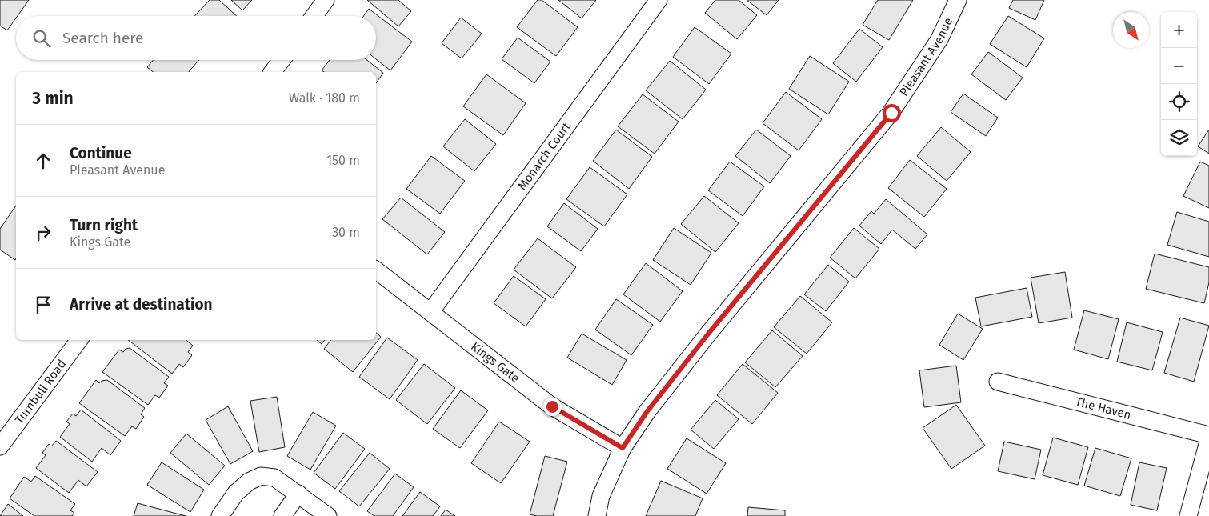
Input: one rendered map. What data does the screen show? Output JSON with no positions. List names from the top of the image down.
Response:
{
  "streets": {
    "street": [
      "Pleasant Avenue",
      "Monarch Court",
      "Kings Gate",
      "Turnbull Road",
      "The Haven"
    ]
  },
  "crossings": [
    ["Pleasant Avenue", "Kings Gate"],
    ["Monarch Court", "Kings Gate"]
  ],
  "north": "bottom right",
  "page": {
    "map_buttons": ["+", "−"],
    "search": "Search here",
    "heading": ["3 min", "Walk · 180 m"],
    "list": [
      ["Continue", "Pleasant Avenue", "150 m"],
      ["Turn right", "Kings Gate", "30 m"],
      "Arrive at destination"
    ]
  }
}
